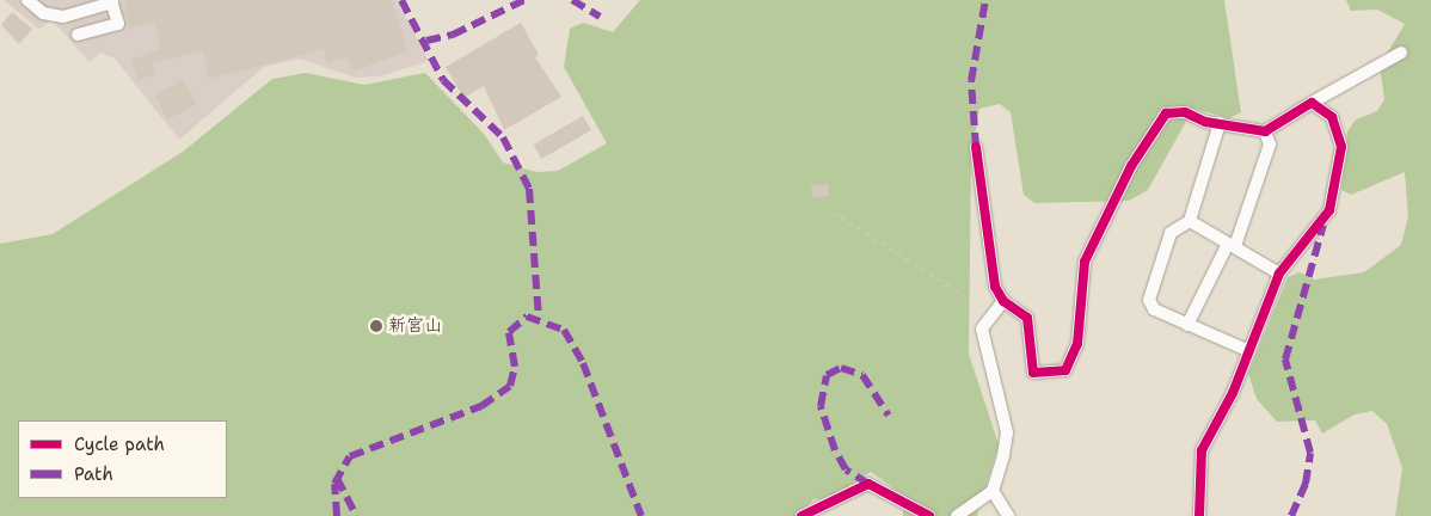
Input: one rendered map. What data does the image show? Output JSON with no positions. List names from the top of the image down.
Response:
{
  "places": ["新宮山"],
  "legend": ["Cycle path", "Path"]
}
